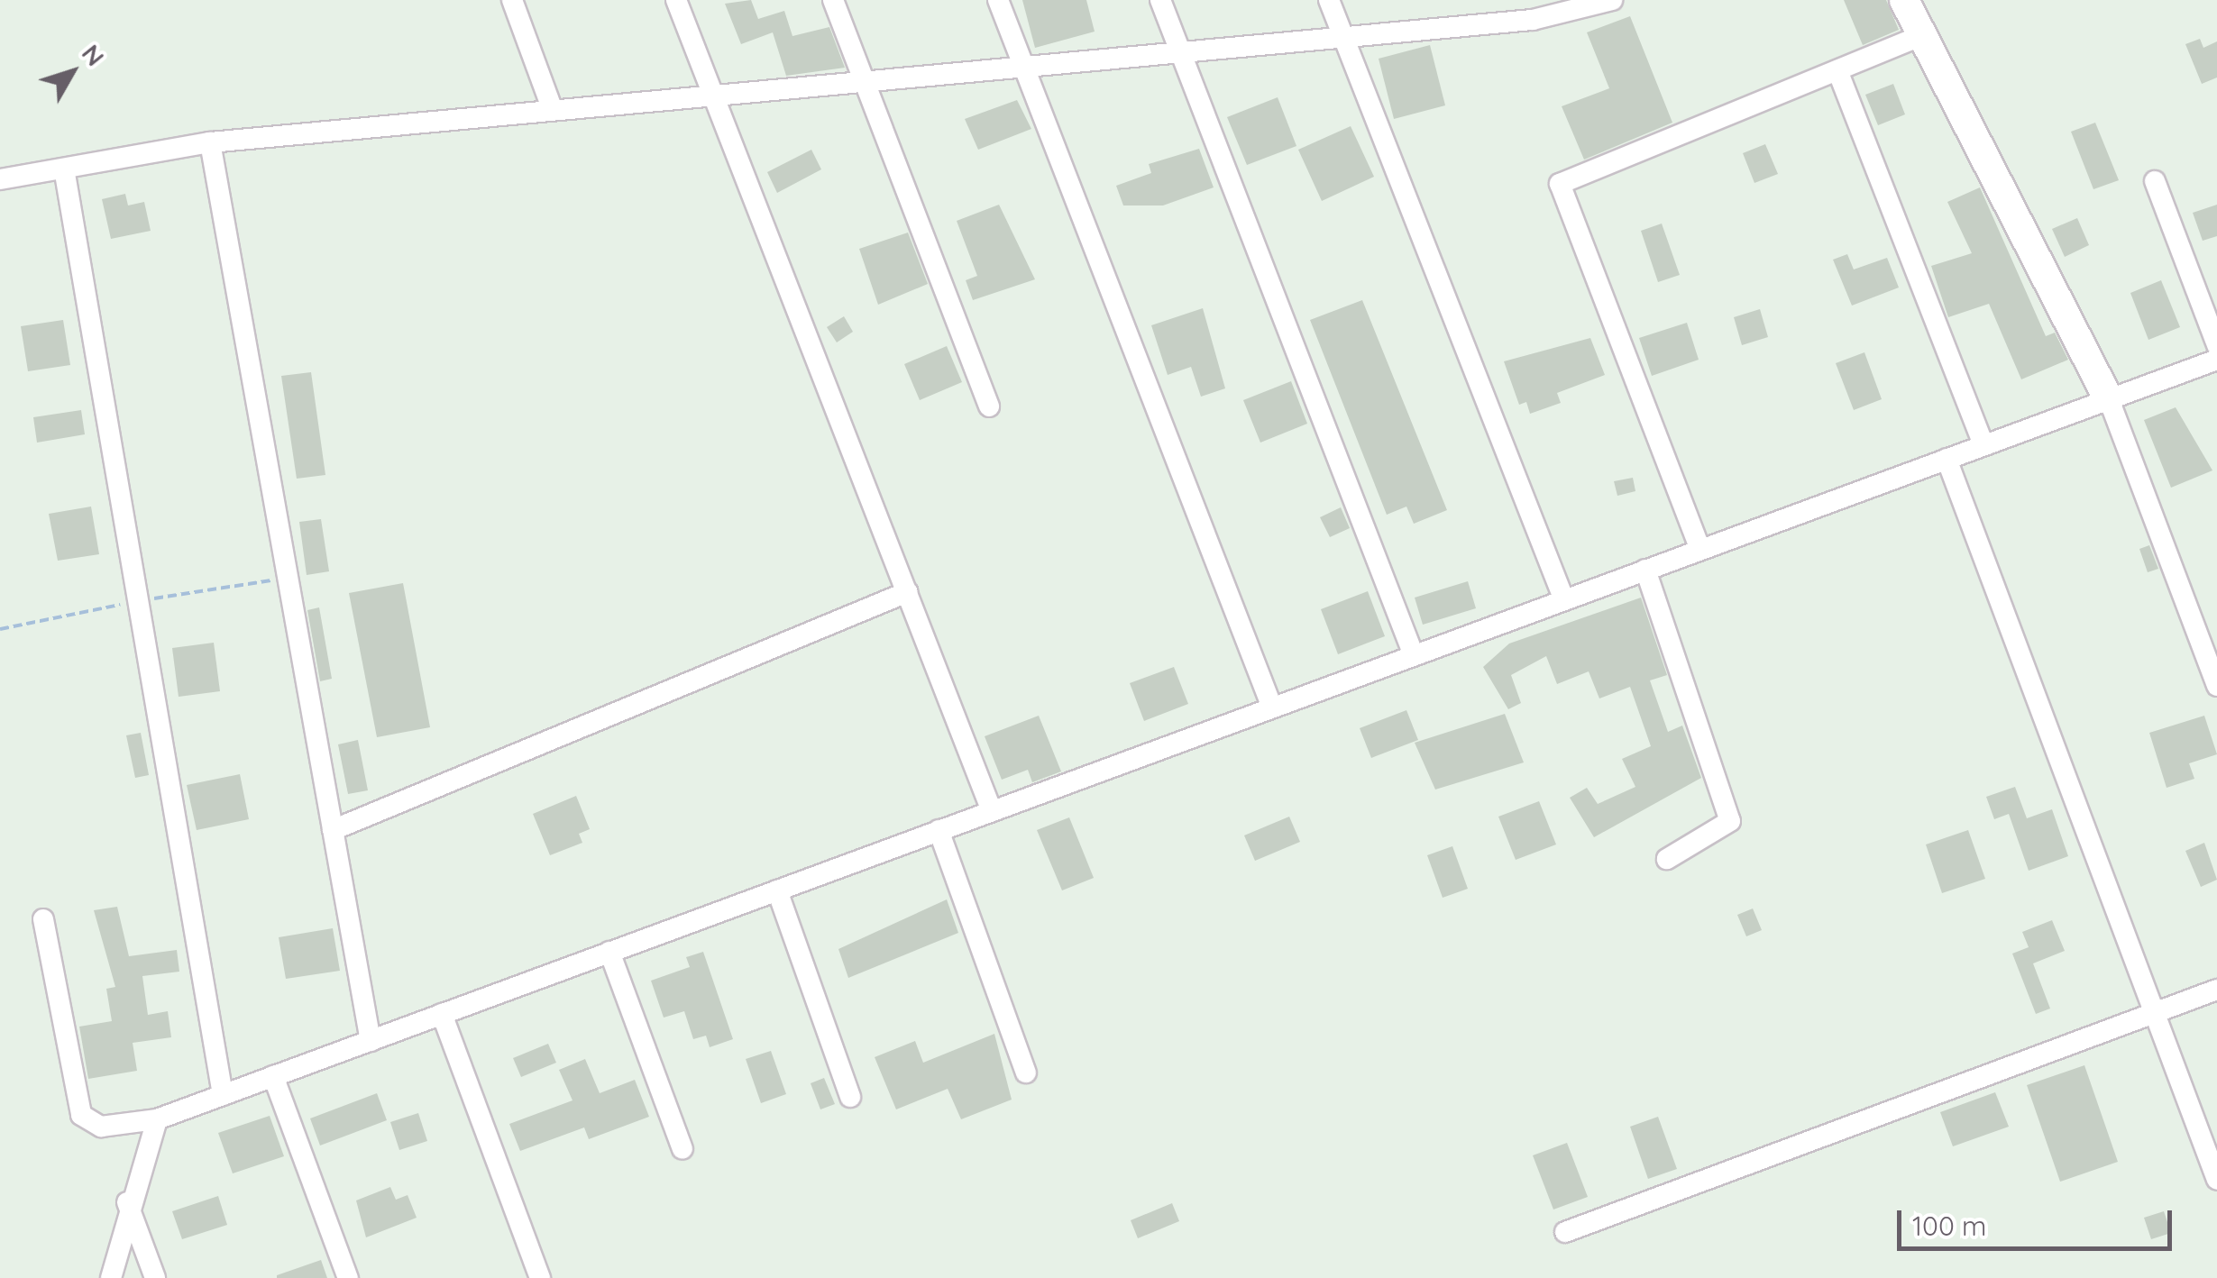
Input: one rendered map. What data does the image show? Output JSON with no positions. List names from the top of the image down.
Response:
{
  "scale_bar": "100 m",
  "north": "top right"
}
